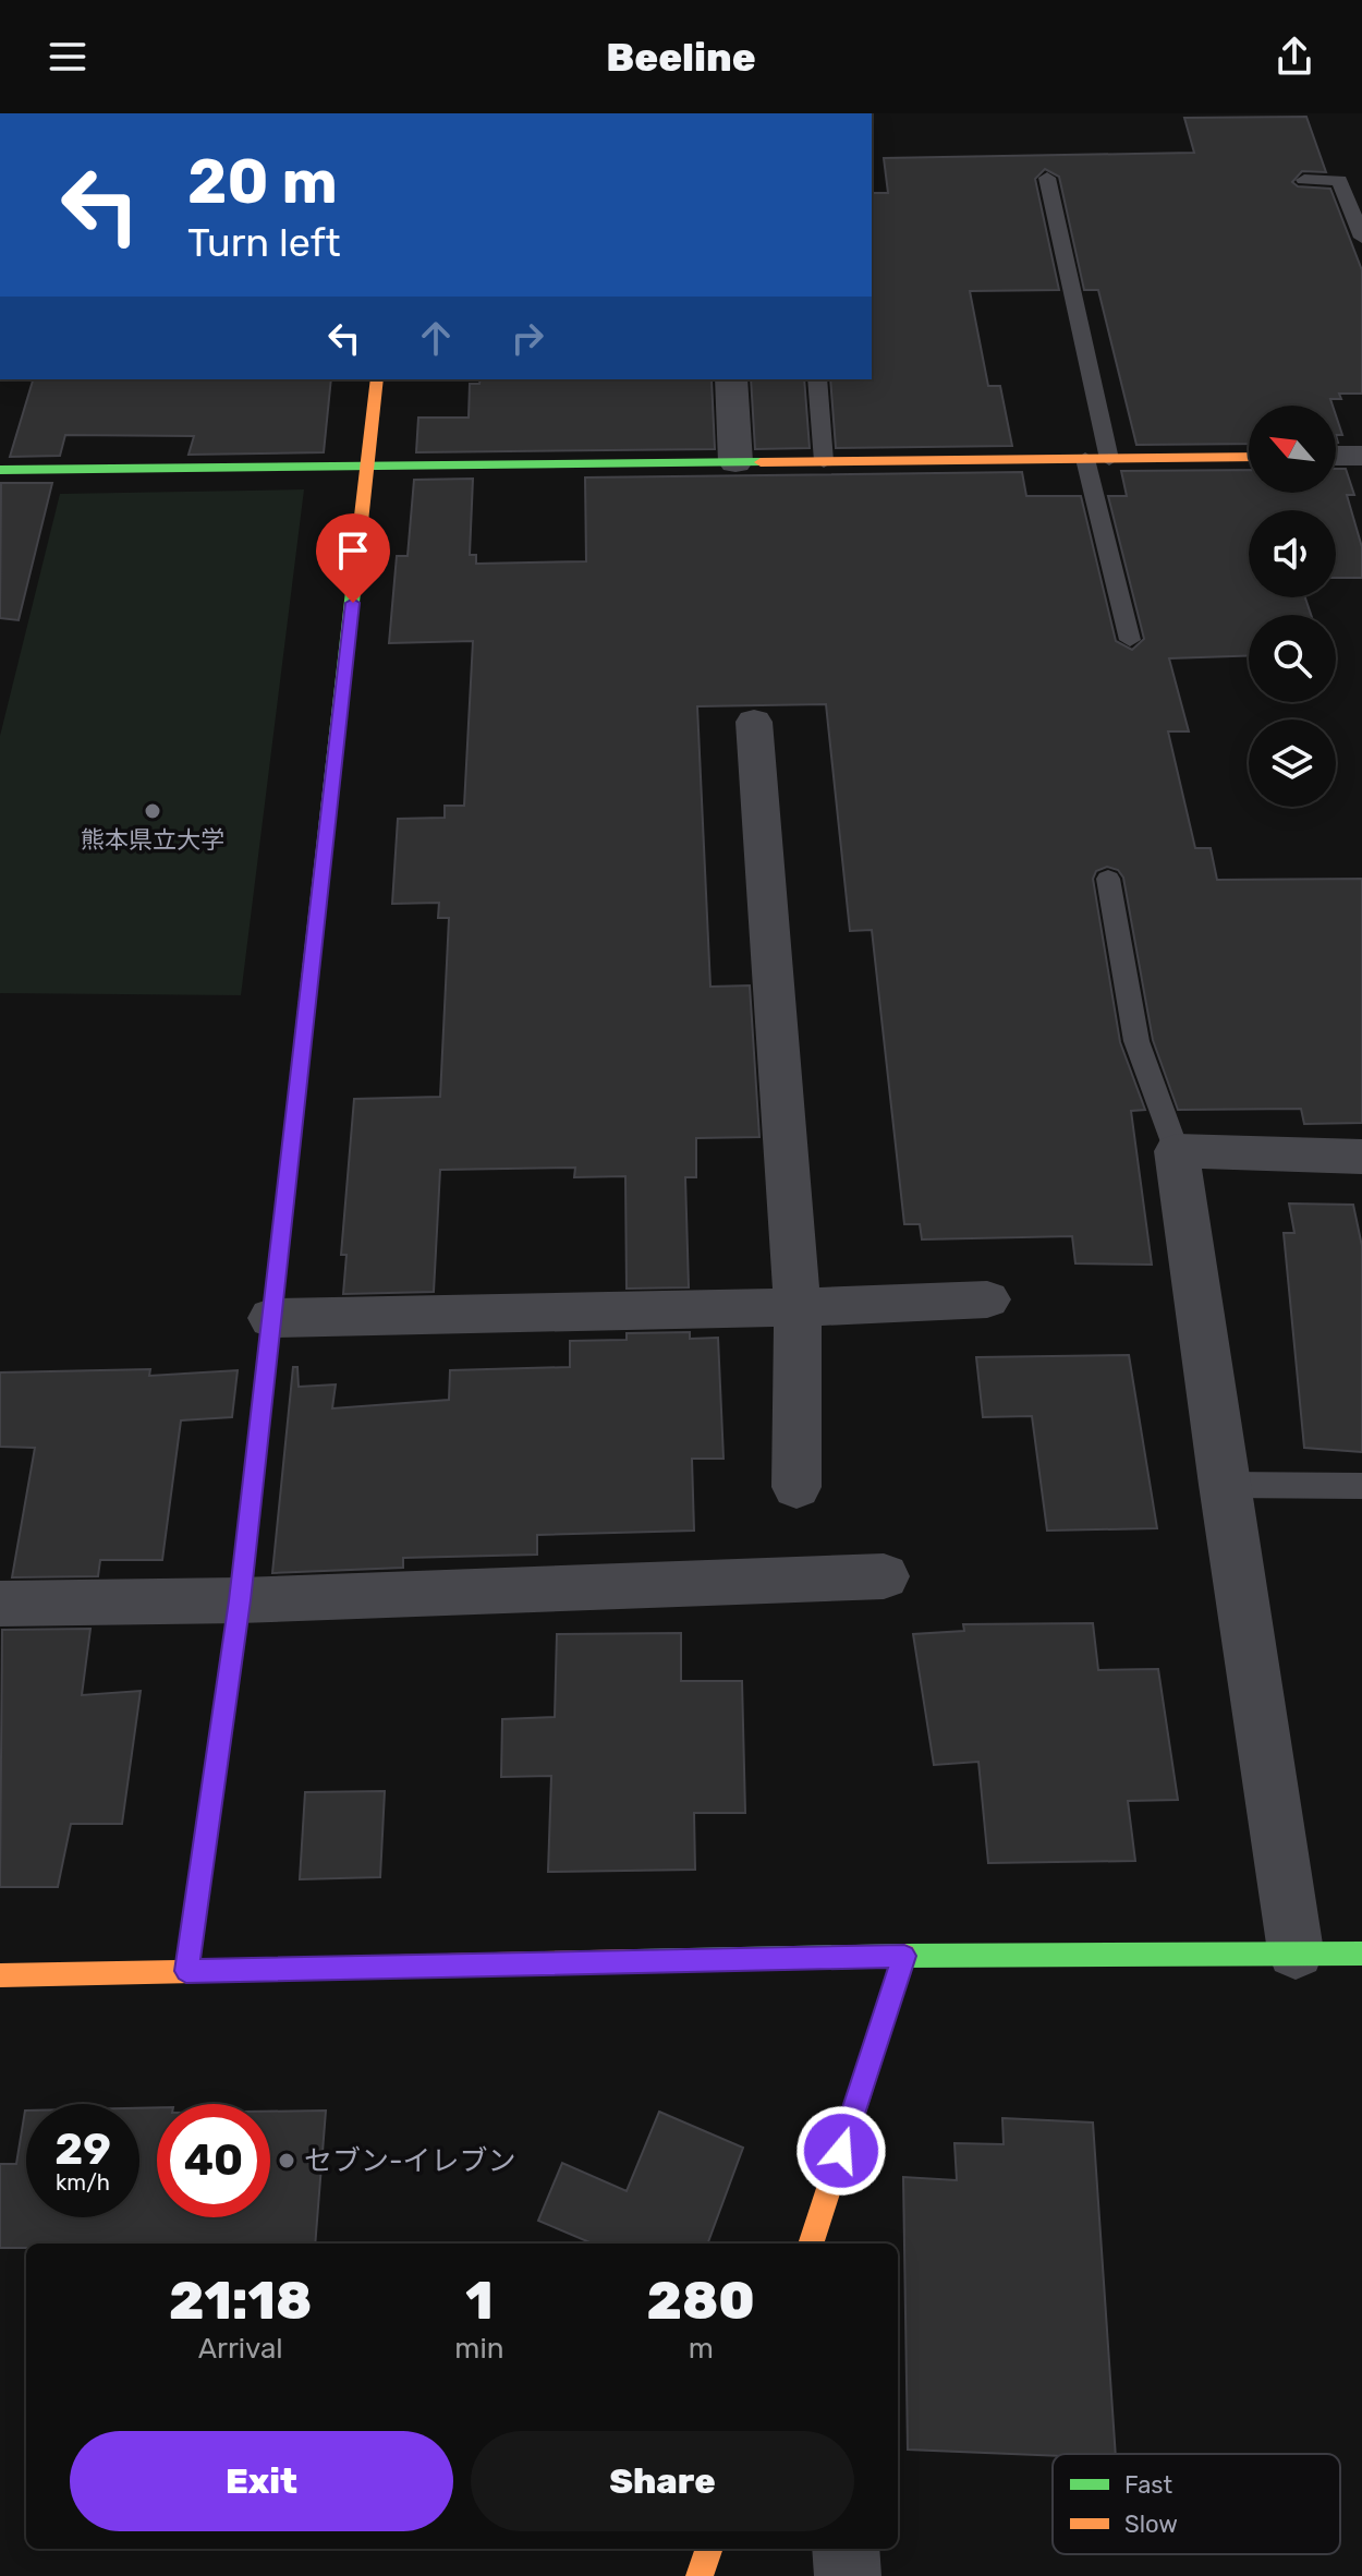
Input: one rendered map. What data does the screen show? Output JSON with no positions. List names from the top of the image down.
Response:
{
  "places": ["熊本県立大学", "セブン-イレブン"],
  "legend": ["Fast", "Slow"],
  "north": "top left",
  "page": {
    "header": "Beeline",
    "turn": ["20 m", "Turn left"],
    "speed": "29 km/h",
    "limit": "40",
    "eta": [
      "21:18",
      "Arrival",
      "1",
      "min",
      "280",
      "m"
    ],
    "buttons": ["Exit", "Share"]
  }
}
